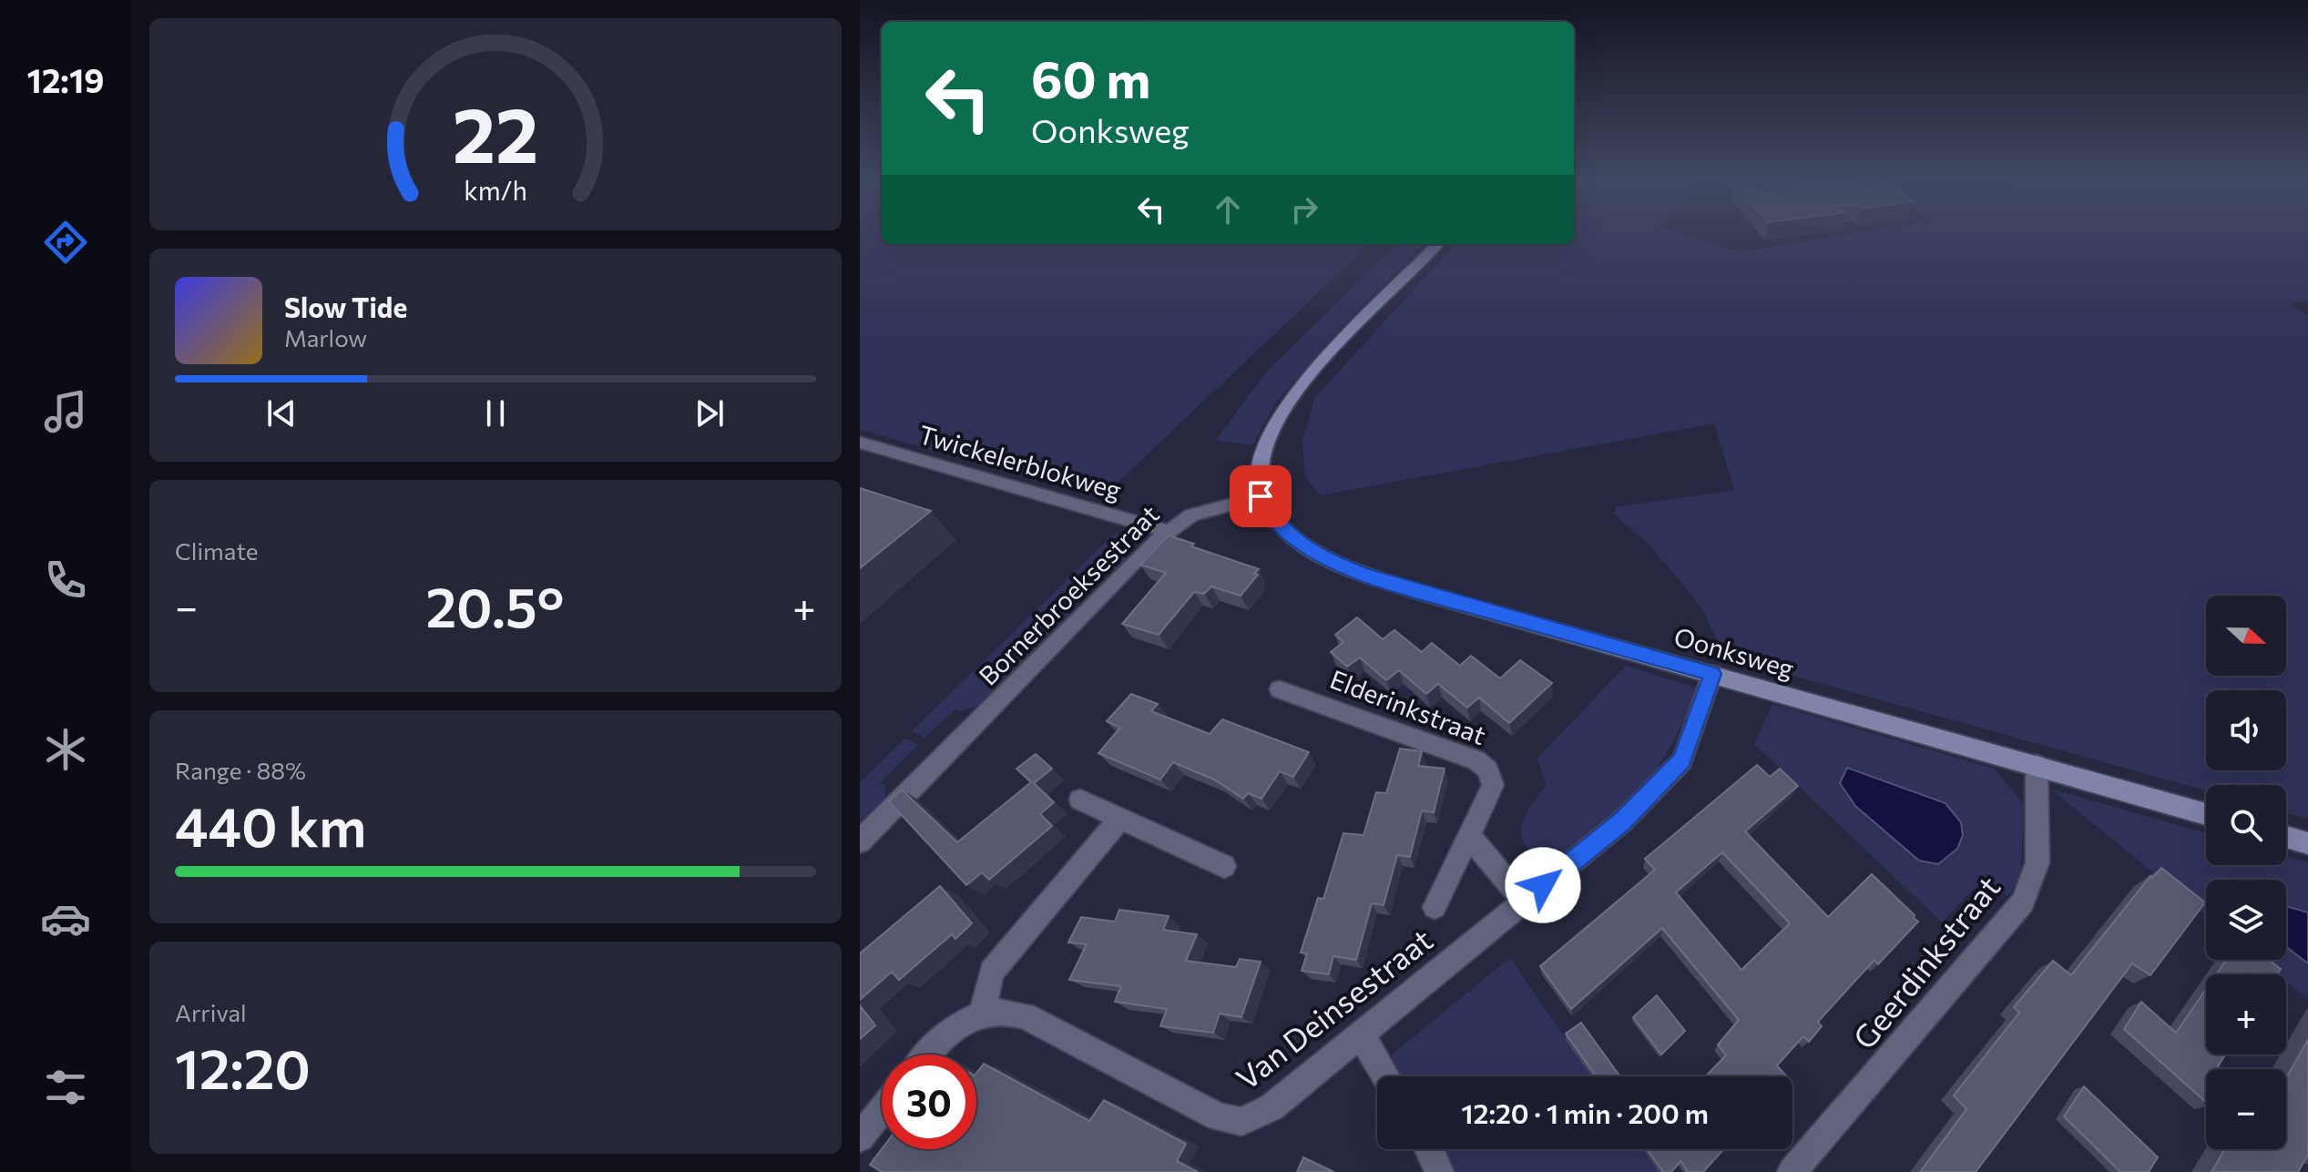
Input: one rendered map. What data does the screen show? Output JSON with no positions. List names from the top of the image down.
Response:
{
  "streets": {
    "main road": ["Oonksweg"],
    "street": [
      "Twickelerblokweg",
      "Bornerbroeksestraat",
      "Elderinkstraat",
      "Geerdinkstraat",
      "Van Deinsestraat"
    ]
  },
  "crossings": [
    ["Twickelerblokweg", "Bornerbroeksestraat"],
    ["Bornerbroeksestraat", "Oonksweg"],
    ["Oonksweg", "Geerdinkstraat"],
    ["Oonksweg", "Van Deinsestraat"]
  ],
  "north": "right",
  "page": {
    "tabs": "12:19",
    "turn": ["60 m", "Oonksweg"],
    "song": ["Slow Tide", "Marlow"],
    "tile": [
      "Climate",
      ["Range · 88%", "440 km"],
      ["Arrival", "12:20"]
    ],
    "heat": ["−", "20.5°", "+"],
    "map_buttons": ["+", "−"],
    "limit": "30",
    "trip": "12:20 · 1 min · 200 m",
    "gauge": ["22", "km/h"]
  }
}
